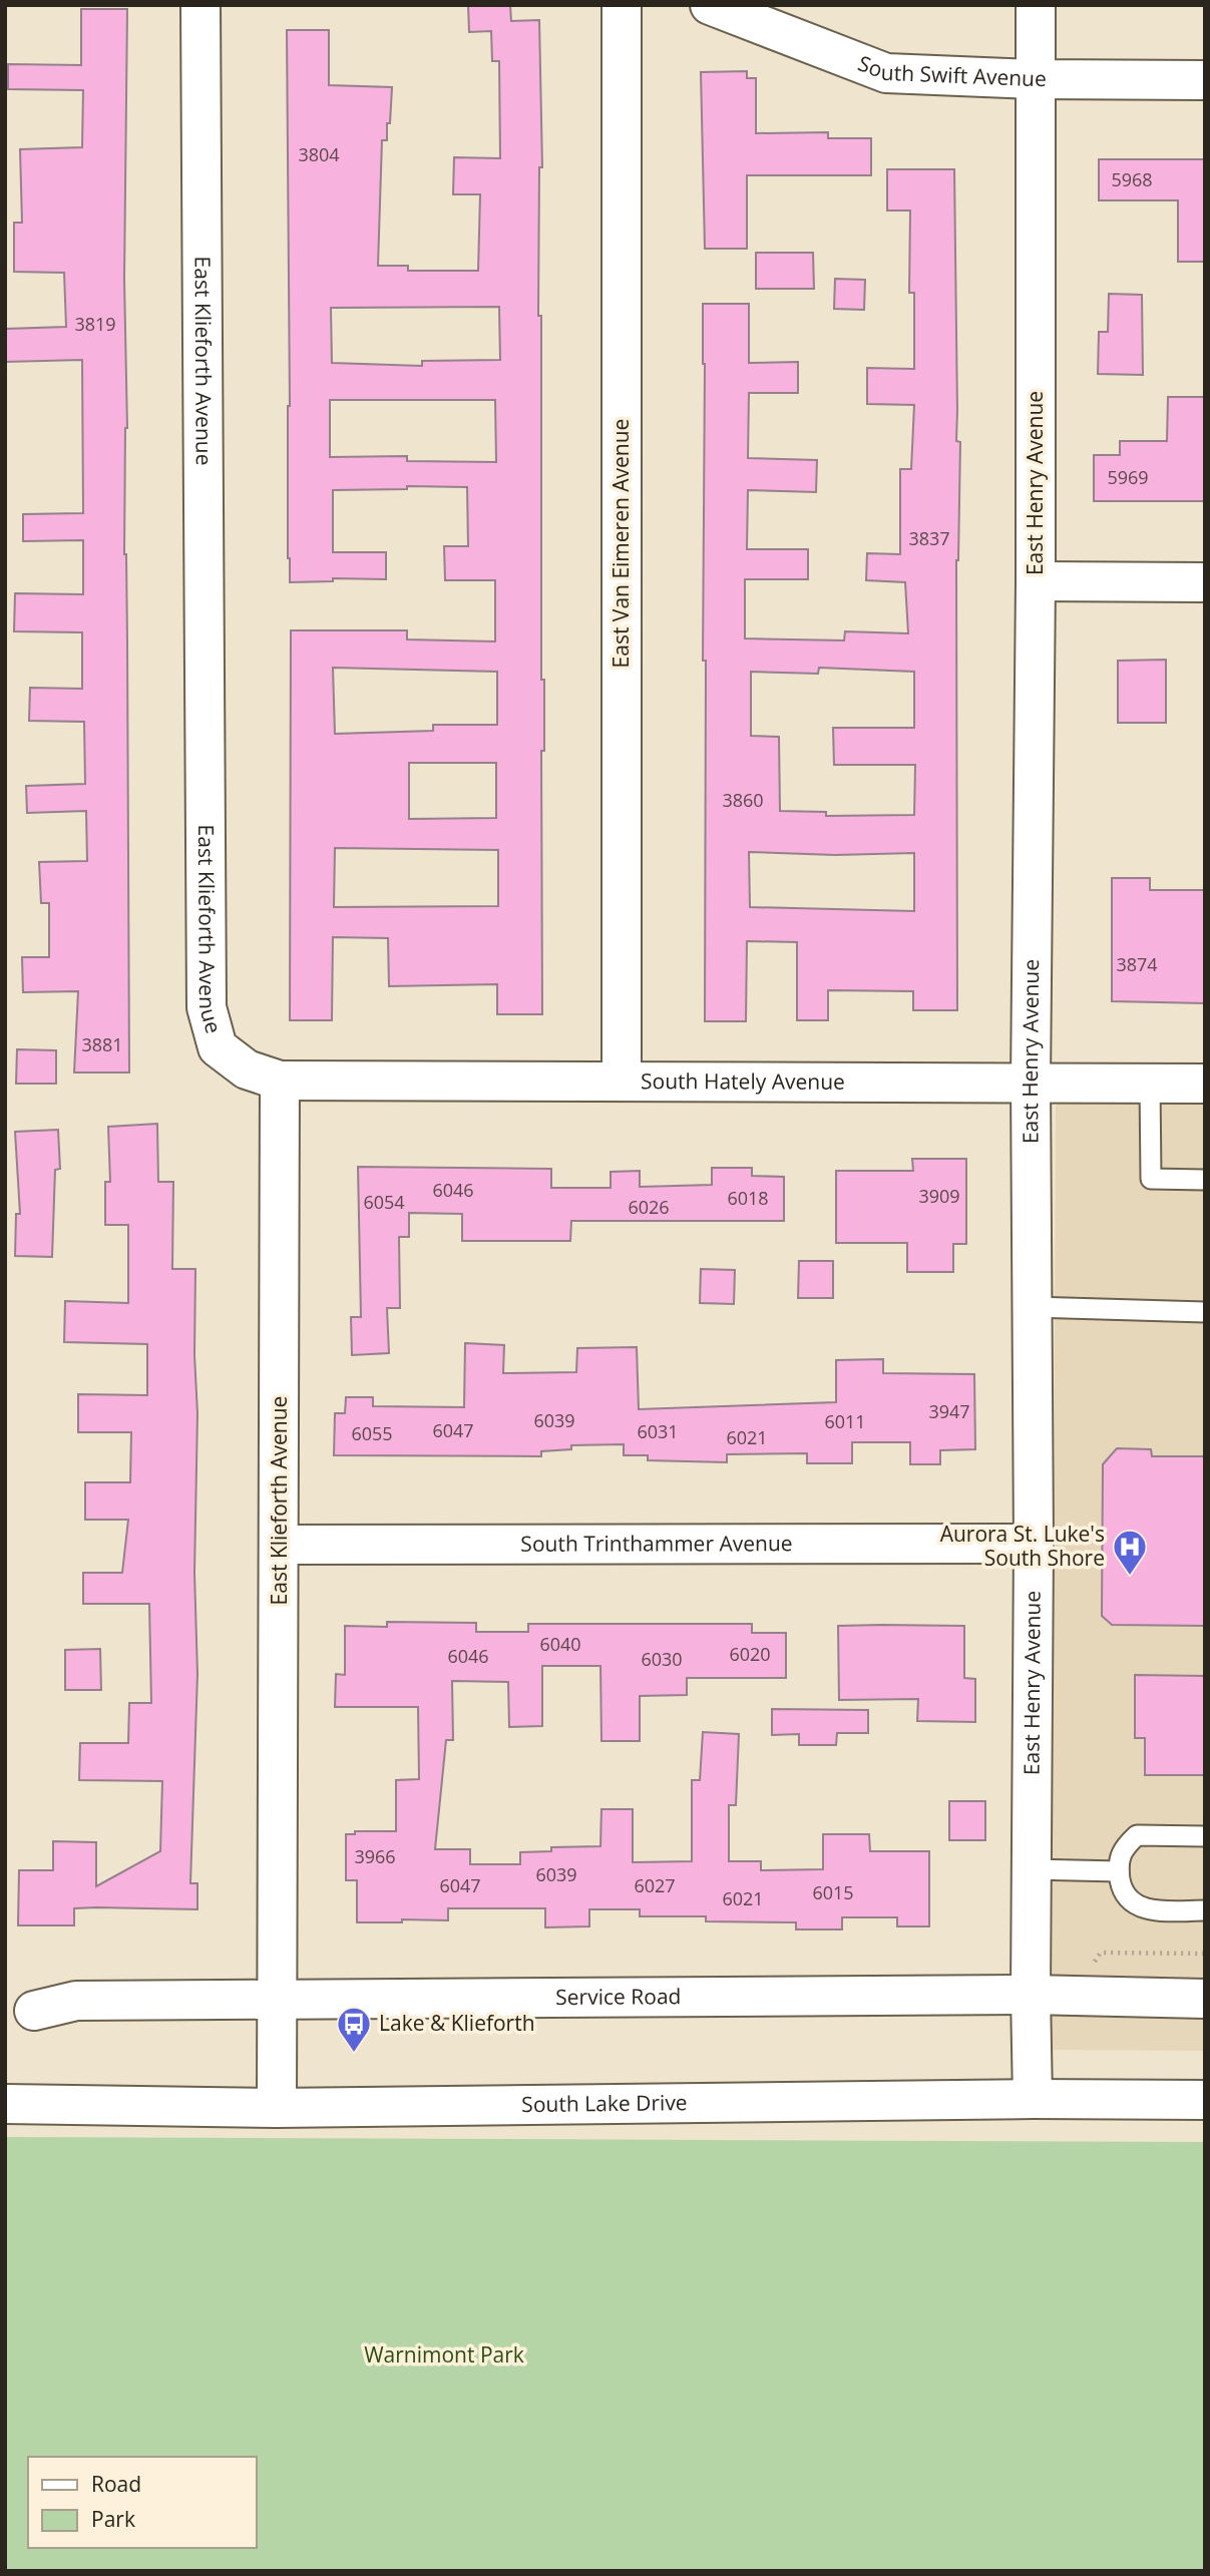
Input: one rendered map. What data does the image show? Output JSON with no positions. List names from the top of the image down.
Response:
{
  "streets": {
    "street": [
      "South Swift Avenue",
      "East Klieforth Avenue",
      "East Henry Avenue",
      "East Van Eimeren Avenue",
      "South Hately Avenue",
      "South Trinthammer Avenue",
      "Service Road",
      "South Lake Drive"
    ]
  },
  "crossings": [
    ["South Swift Avenue", "East Henry Avenue"],
    ["East Klieforth Avenue", "South Hately Avenue"],
    ["East Klieforth Avenue", "South Trinthammer Avenue"],
    ["East Klieforth Avenue", "Service Road"],
    ["East Klieforth Avenue", "South Lake Drive"],
    ["East Henry Avenue", "South Hately Avenue"],
    ["East Henry Avenue", "South Trinthammer Avenue"],
    ["East Henry Avenue", "Service Road"],
    ["East Henry Avenue", "South Lake Drive"],
    ["East Van Eimeren Avenue", "South Hately Avenue"]
  ],
  "parks": ["Warnimont Park"],
  "places": {
    "hospital": ["Aurora St. Luke's South Shore"],
    "bus stop": ["Lake & Klieforth"]
  },
  "house_numbers": [
    "3804",
    "5968",
    "3819",
    "5969",
    "3837",
    "3860",
    "3874",
    "3881",
    "6046",
    "3909",
    "6018",
    "6054",
    "6026",
    "3947",
    "6039",
    "6011",
    "6047",
    "6031",
    "6055",
    "6021",
    "6040",
    "6020",
    "6046",
    "6030",
    "3966",
    "6039",
    "6047",
    "6027",
    "6015",
    "6021"
  ],
  "legend": ["Road", "Park"]
}
